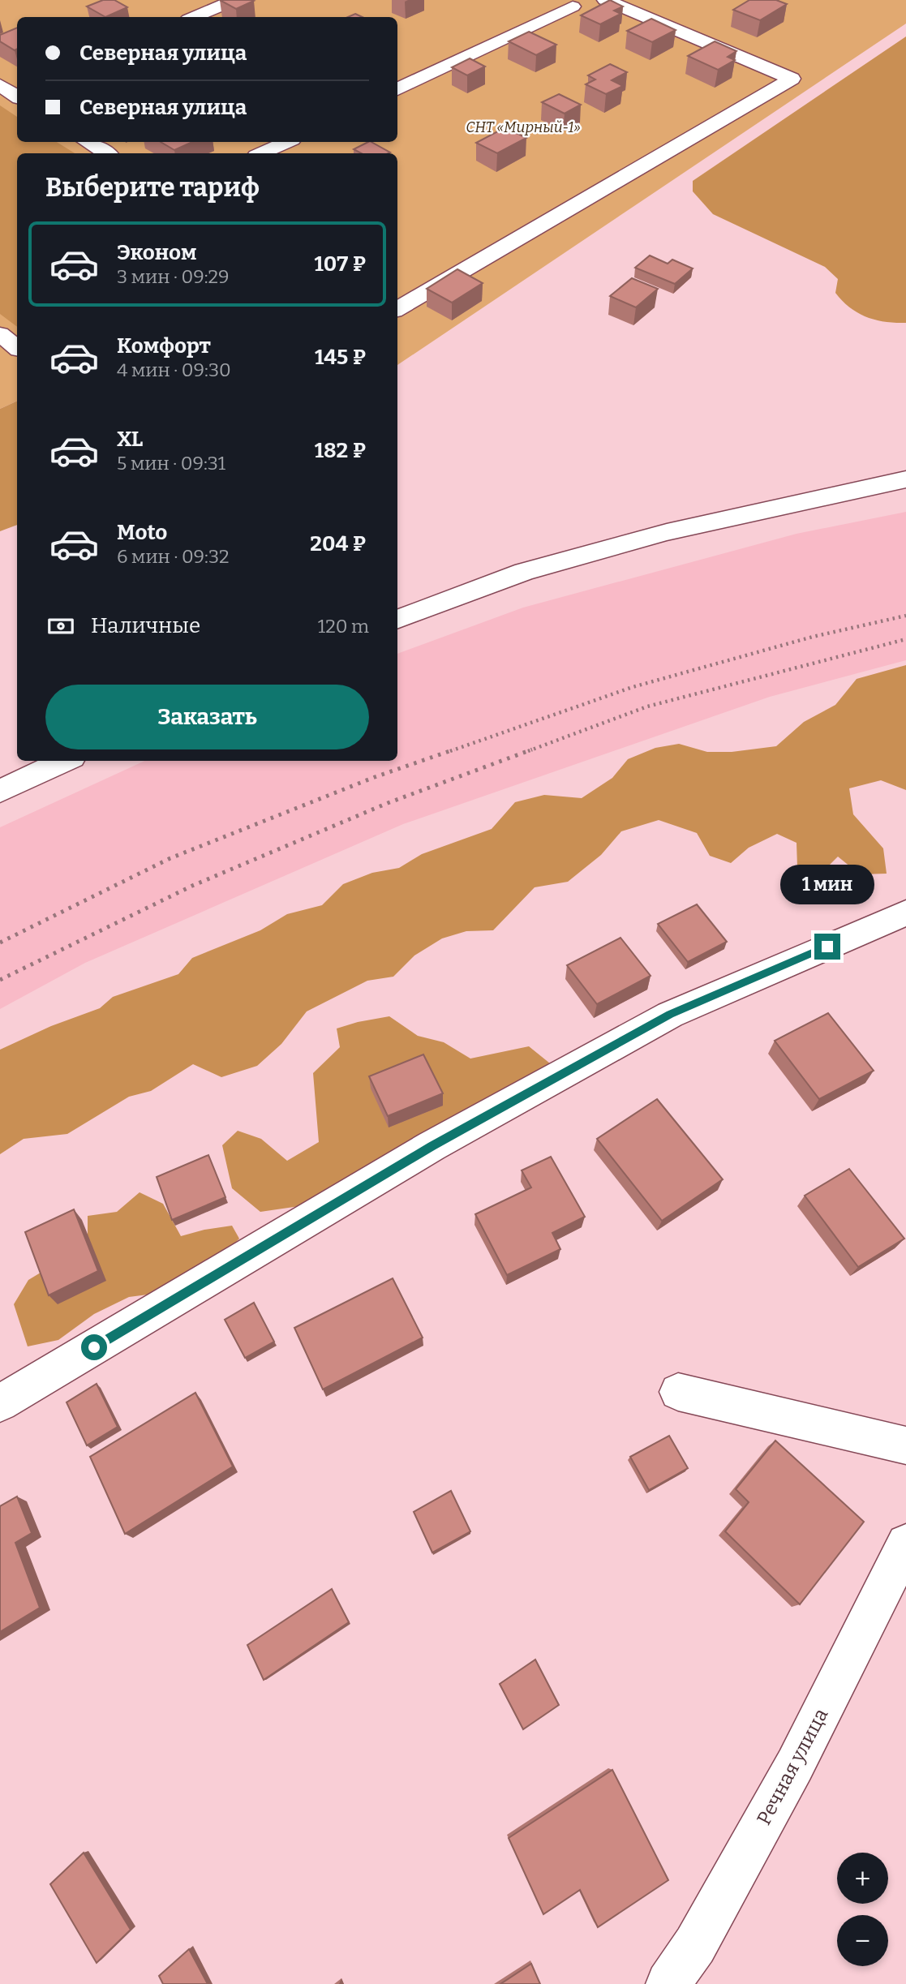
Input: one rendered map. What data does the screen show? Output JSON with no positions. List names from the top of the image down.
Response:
{
  "streets": {
    "street": ["Речная улица"]
  },
  "parks": ["СНТ «Мирный-1»"],
  "page": {
    "banner": ["Северная улица", "Северная улица"],
    "heading": "Выберите тариф",
    "list": [
      {
        "name": "Эконом",
        "note": "3 мин · 09:29",
        "value": "107 ₽"
      },
      {
        "name": "Комфорт",
        "note": "4 мин · 09:30",
        "value": "145 ₽"
      },
      {
        "name": "XL",
        "note": "5 мин · 09:31",
        "value": "182 ₽"
      },
      {
        "name": "Moto",
        "note": "6 мин · 09:32",
        "value": "204 ₽"
      }
    ],
    "pay": ["Наличные", "120 m"],
    "buttons": "Заказать",
    "bubble": "1 мин",
    "map_buttons": ["+", "−"]
  }
}
